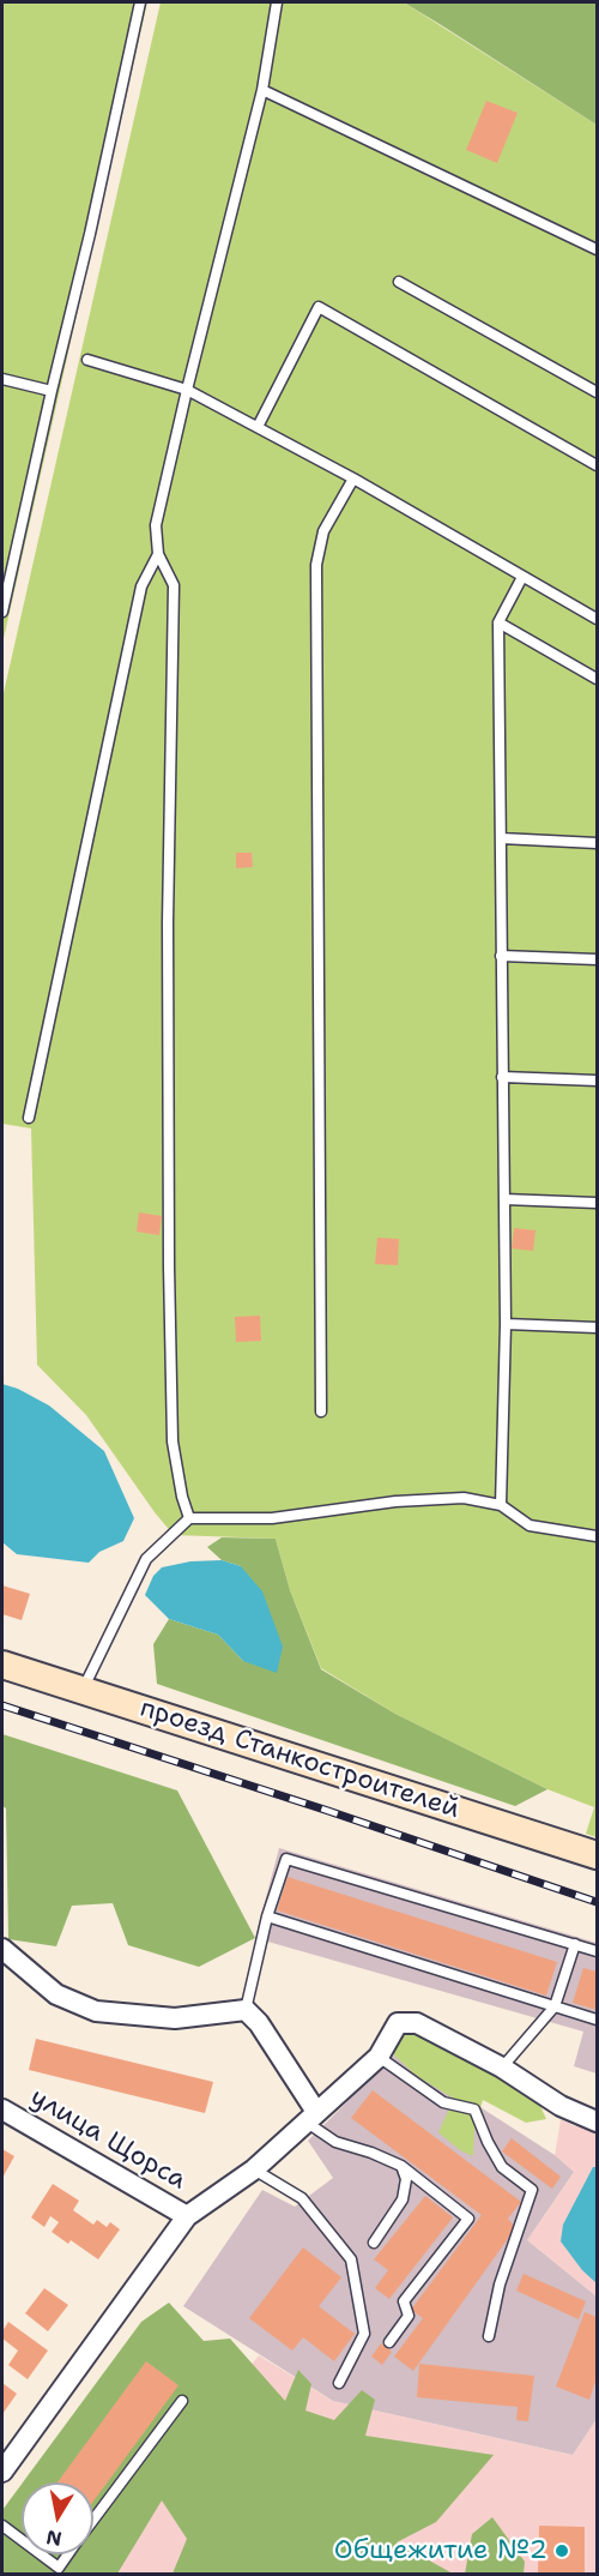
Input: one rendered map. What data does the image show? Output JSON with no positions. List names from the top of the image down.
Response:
{
  "streets": {
    "main road": ["проезд Станкостроителей"],
    "street": ["улица Щорса"]
  },
  "places": ["Общежитие №2"],
  "north": "bottom"
}
